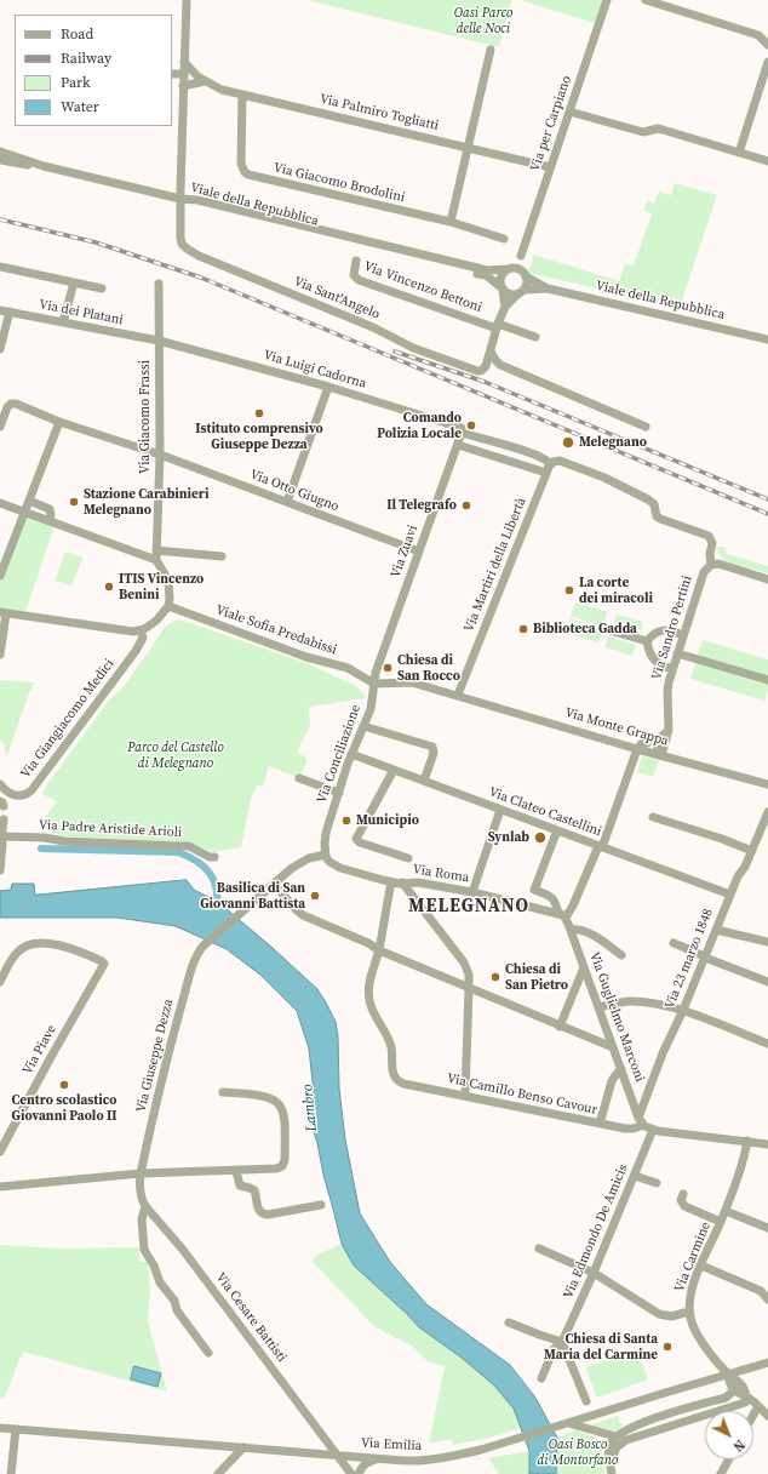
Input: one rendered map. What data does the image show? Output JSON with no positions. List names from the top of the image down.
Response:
{
  "streets": {
    "street": [
      "Via Palmiro Togliatti",
      "Via per Carpiano",
      "Via Giacomo Brodolini",
      "Viale della Repubblica",
      "Via Vincenzo Bettoni",
      "Via Sant'Angelo",
      "Via dei Platani",
      "Via Luigi Cadorna",
      "Via Giacomo Frassi",
      "Via Otto Giugno",
      "Via Zuavi",
      "Via Martiri della Libertà",
      "Via Sandro Pertini",
      "Viale Sofia Predabissi",
      "Via Giangiacomo Medici",
      "Via Monte Grappa",
      "Via Conciliazione",
      "Via Clateo Castellini",
      "Via Padre Aristide Arioli",
      "Via Roma",
      "Via 23 marzo 1848",
      "Via Guglielmo Marconi",
      "Via Piave",
      "Via Giuseppe Dezza",
      "Via Camillo Benso Cavour",
      "Via Edmondo De Amicis",
      "Via Carmine",
      "Via Cesare Battisti",
      "Via Emilia"
    ]
  },
  "crossings": [
    ["Via Palmiro Togliatti", "Via per Carpiano"],
    ["Via Palmiro Togliatti", "Via Giacomo Brodolini"],
    ["Via per Carpiano", "Viale della Repubblica"],
    ["Viale della Repubblica", "Via Sant'Angelo"],
    ["Via dei Platani", "Via Luigi Cadorna"],
    ["Via dei Platani", "Via Giacomo Frassi"],
    ["Via Luigi Cadorna", "Via Giacomo Frassi"],
    ["Via Luigi Cadorna", "Via Zuavi"],
    ["Via Luigi Cadorna", "Via Martiri della Libertà"],
    ["Via Luigi Cadorna", "Via Sandro Pertini"],
    ["Via Giacomo Frassi", "Via Otto Giugno"],
    ["Via Otto Giugno", "Via Zuavi"],
    ["Via Zuavi", "Viale Sofia Predabissi"],
    ["Via Zuavi", "Via Monte Grappa"],
    ["Via Zuavi", "Via Conciliazione"],
    ["Via Martiri della Libertà", "Via Sandro Pertini"],
    ["Via Martiri della Libertà", "Via Monte Grappa"],
    ["Viale Sofia Predabissi", "Via Monte Grappa"],
    ["Viale Sofia Predabissi", "Via Conciliazione"],
    ["Via Monte Grappa", "Via Conciliazione"],
    ["Via Conciliazione", "Via Clateo Castellini"],
    ["Via Conciliazione", "Via Roma"],
    ["Via Clateo Castellini", "Via 23 marzo 1848"],
    ["Via Roma", "Via Guglielmo Marconi"],
    ["Via 23 marzo 1848", "Via Guglielmo Marconi"],
    ["Via 23 marzo 1848", "Via Camillo Benso Cavour"],
    ["Via Guglielmo Marconi", "Via Camillo Benso Cavour"],
    ["Via Carmine", "Via Emilia"],
    ["Via Cesare Battisti", "Via Emilia"]
  ],
  "districts": ["MELEGNANO"],
  "water": ["Lambro"],
  "parks": ["Oasi Parco delle Noci", "Parco del Castello di Melegnano", "Oasi Bosco di Montorfano"],
  "places": [
    "Istituto comprensivo Giuseppe Dezza",
    "Comando Polizia Locale",
    "Melegnano",
    "Stazione Carabinieri Melegnano",
    "Il Telegrafo",
    "ITIS Vincenzo Benini",
    "La corte dei miracoli",
    "Biblioteca Gadda",
    "Chiesa di San Rocco",
    "Municipio",
    "Synlab",
    "Basilica di San Giovanni Battista",
    "Chiesa di San Pietro",
    "Centro scolastico Giovanni Paolo II",
    "Chiesa di Santa Maria del Carmine"
  ],
  "legend": [
    "Road",
    "Railway",
    "Park",
    "Water"
  ],
  "north": "bottom right"
}
